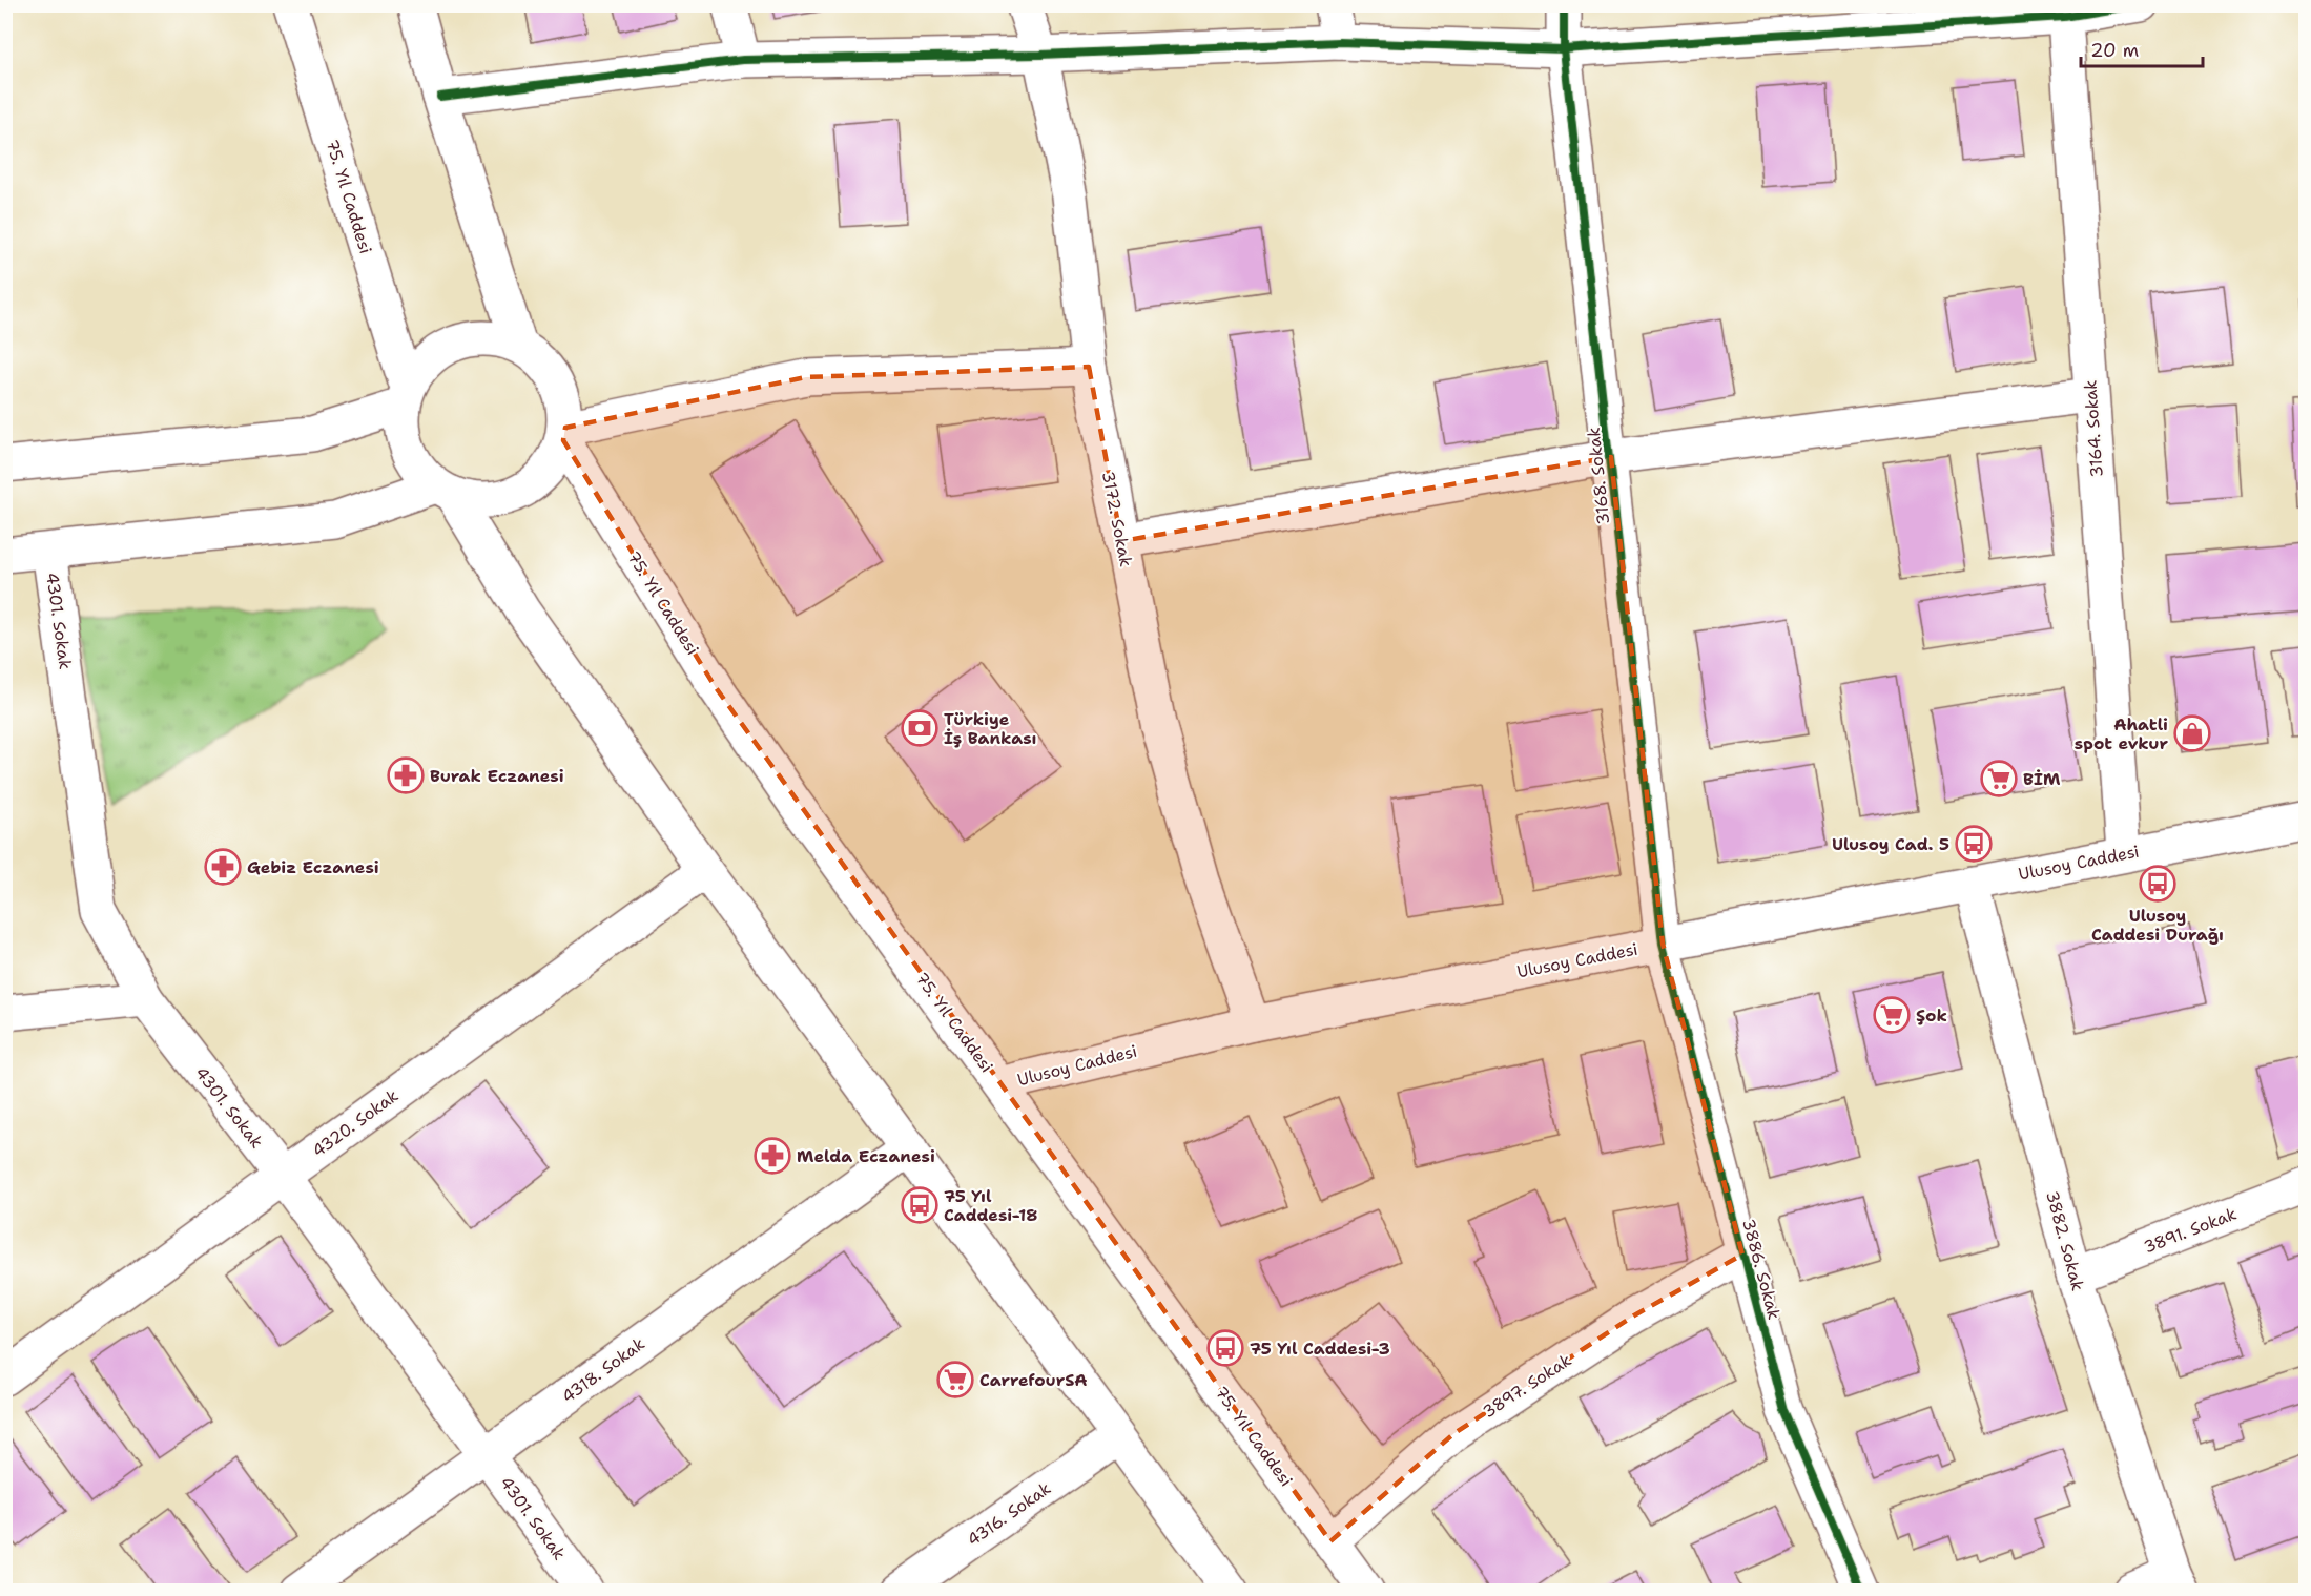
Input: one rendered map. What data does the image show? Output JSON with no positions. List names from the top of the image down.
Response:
{
  "streets": {
    "street": [
      "75. Yıl Caddesi",
      "3164. Sokak",
      "3168. Sokak",
      "3172. Sokak",
      "4301. Sokak",
      "Ulusoy Caddesi",
      "4320. Sokak",
      "3891. Sokak",
      "3882. Sokak",
      "3886. Sokak",
      "4318. Sokak",
      "3897. Sokak",
      "4316. Sokak"
    ]
  },
  "crossings": [
    ["75. Yıl Caddesi", "Ulusoy Caddesi"],
    ["75. Yıl Caddesi", "3897. Sokak"],
    ["3164. Sokak", "Ulusoy Caddesi"],
    ["3168. Sokak", "Ulusoy Caddesi"],
    ["3168. Sokak", "3886. Sokak"],
    ["3172. Sokak", "Ulusoy Caddesi"],
    ["4301. Sokak", "4320. Sokak"],
    ["4301. Sokak", "4318. Sokak"],
    ["Ulusoy Caddesi", "3882. Sokak"],
    ["Ulusoy Caddesi", "3886. Sokak"],
    ["3891. Sokak", "3882. Sokak"],
    ["3886. Sokak", "3897. Sokak"]
  ],
  "places": {
    "bank": ["Türkiye İş Bankası"],
    "shop": ["Ahatli spot evkur"],
    "pharmacy": ["Burak Eczanesi", "Gebiz Eczanesi", "Melda Eczanesi"],
    "supermarket": ["BİM", "Şok", "CarrefourSA"],
    "bus stop": [
      "Ulusoy Cad. 5",
      "Ulusoy Caddesi Durağı",
      "75 Yıl Caddesi-18",
      "75 Yıl Caddesi-3"
    ]
  },
  "scale_bar": "20 m"
}
